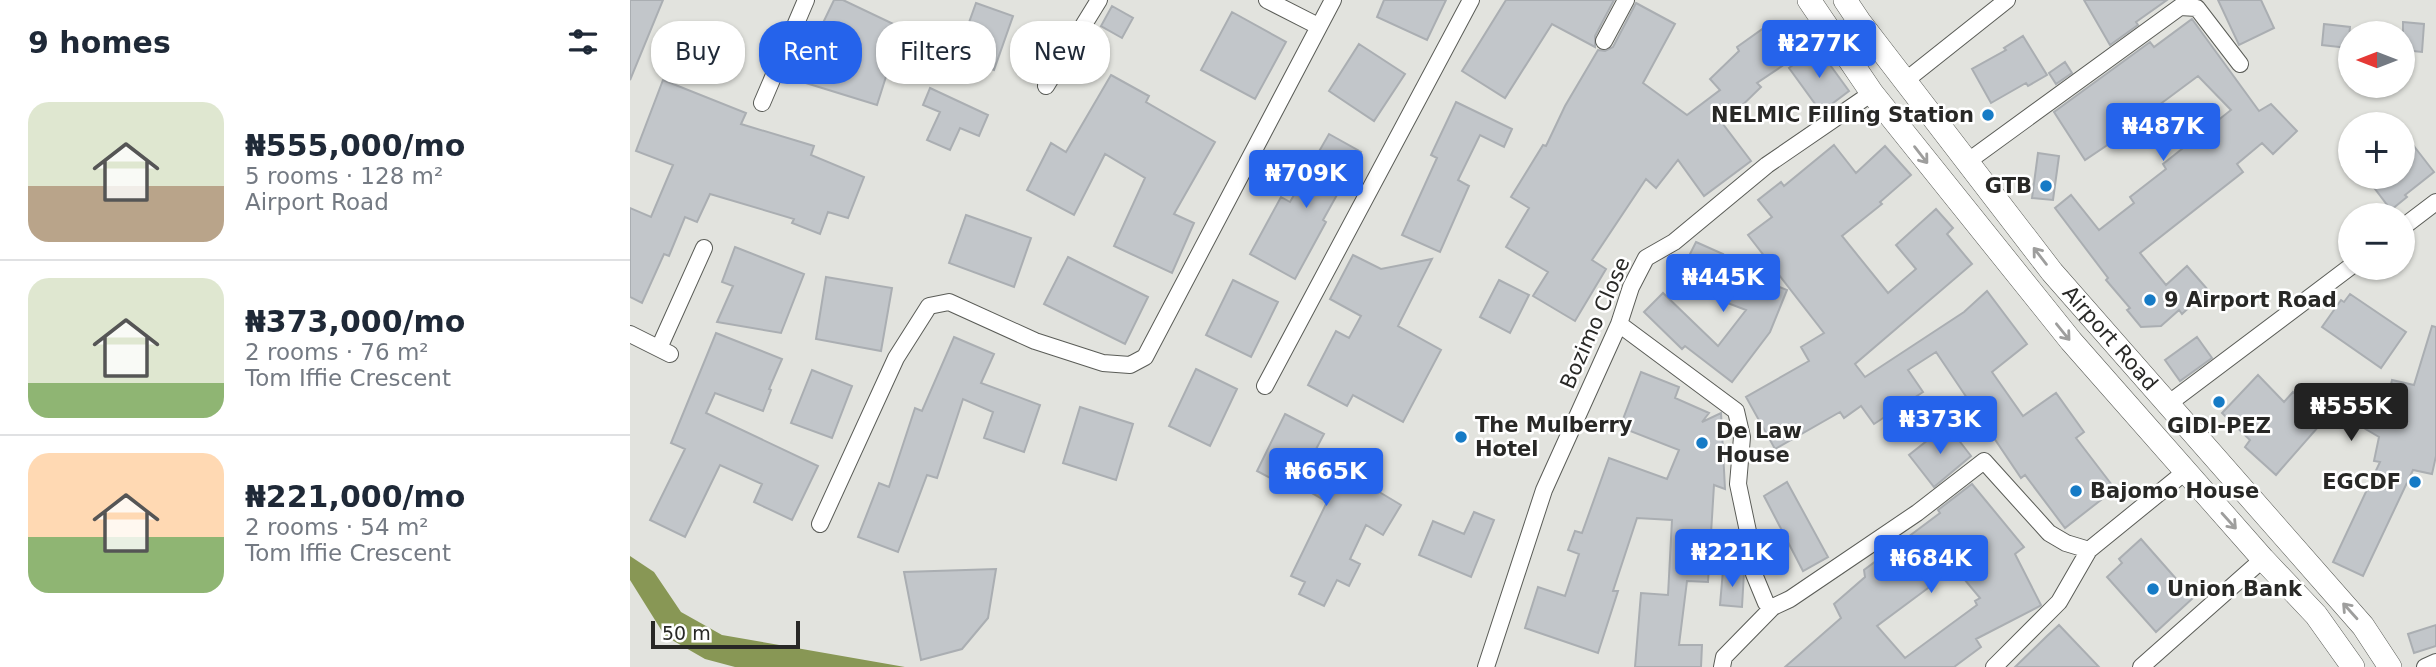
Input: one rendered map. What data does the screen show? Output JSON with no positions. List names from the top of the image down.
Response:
{
  "streets": {
    "main road": ["Airport Road"],
    "street": ["Bozimo Close"]
  },
  "crossings": [
    ["Bozimo Close", "Airport Road"]
  ],
  "places": [
    "NELMIC Filling Station",
    "GTB",
    "9 Airport Road",
    "GIDI-PEZ",
    "The Mulberry Hotel",
    "De Law House",
    "EGCDF",
    "Bajomo House",
    "Union Bank"
  ],
  "scale_bar": "50 m",
  "north": "left",
  "page": {
    "heading": "9 homes",
    "price": [
      "₦277K",
      "₦487K",
      "₦709K",
      "₦445K",
      "₦555K",
      "₦373K",
      "₦665K",
      "₦221K",
      "₦684K"
    ],
    "map_buttons": ["+", "−"],
    "chip": [
      "Buy",
      "Rent",
      "Filters",
      "New"
    ],
    "list": [
      {
        "name": "₦555,000/mo",
        "note": "5 rooms · 128 m² · Airport Road"
      },
      {
        "name": "₦373,000/mo",
        "note": "2 rooms · 76 m² · Tom Iffie Crescent"
      },
      {
        "name": "₦221,000/mo",
        "note": "2 rooms · 54 m² · Tom Iffie Crescent"
      }
    ],
    "scale": "50 m"
  }
}
